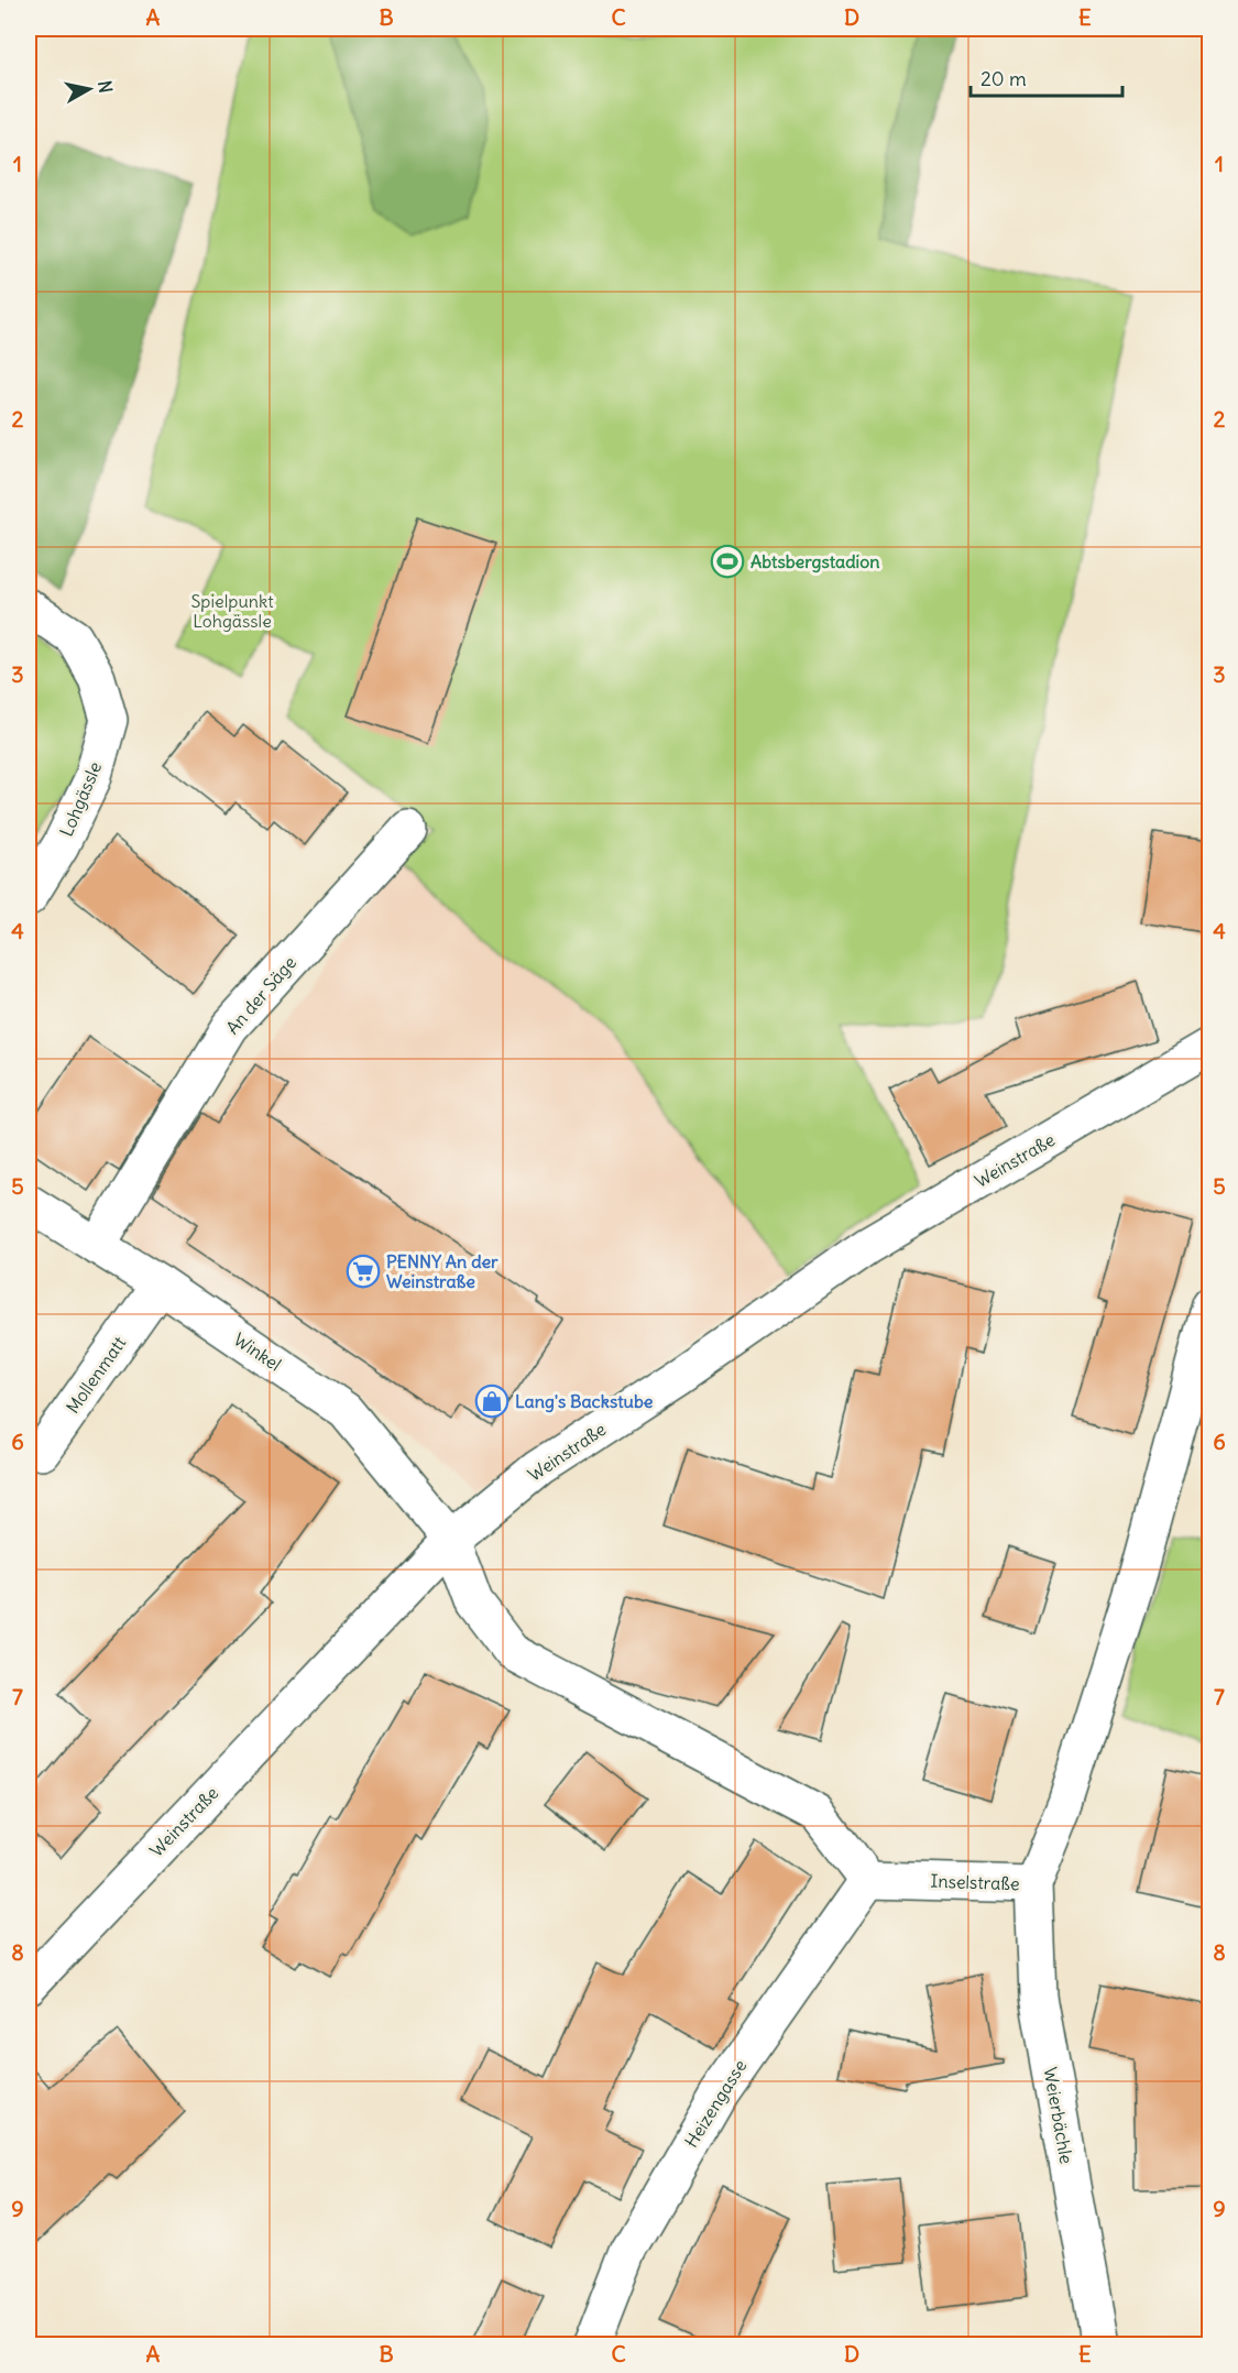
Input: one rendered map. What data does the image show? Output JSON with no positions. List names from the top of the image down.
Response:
{
  "streets": {
    "street": [
      "Lohgässle",
      "An der Säge",
      "Weinstraße",
      "Winkel",
      "Mollenmatt",
      "Inselstraße",
      "Heizengasse",
      "Weierbächle"
    ]
  },
  "crossings": [
    ["An der Säge", "Winkel"],
    ["Weinstraße", "Winkel"],
    ["Winkel", "Mollenmatt"],
    ["Inselstraße", "Heizengasse"],
    ["Inselstraße", "Weierbächle"]
  ],
  "parks": ["Spielpunkt Lohgässle"],
  "places": {
    "sports": ["Abtsbergstadion"],
    "supermarket": ["PENNY An der Weinstraße"],
    "shop": ["Lang's Backstube"]
  },
  "scale_bar": "20 m",
  "north": "right",
  "grid": {
    "columns": [
      "A",
      "B",
      "C",
      "D",
      "E"
    ],
    "rows": [
      "1",
      "2",
      "3",
      "4",
      "5",
      "6",
      "7",
      "8",
      "9"
    ]
  }
}
